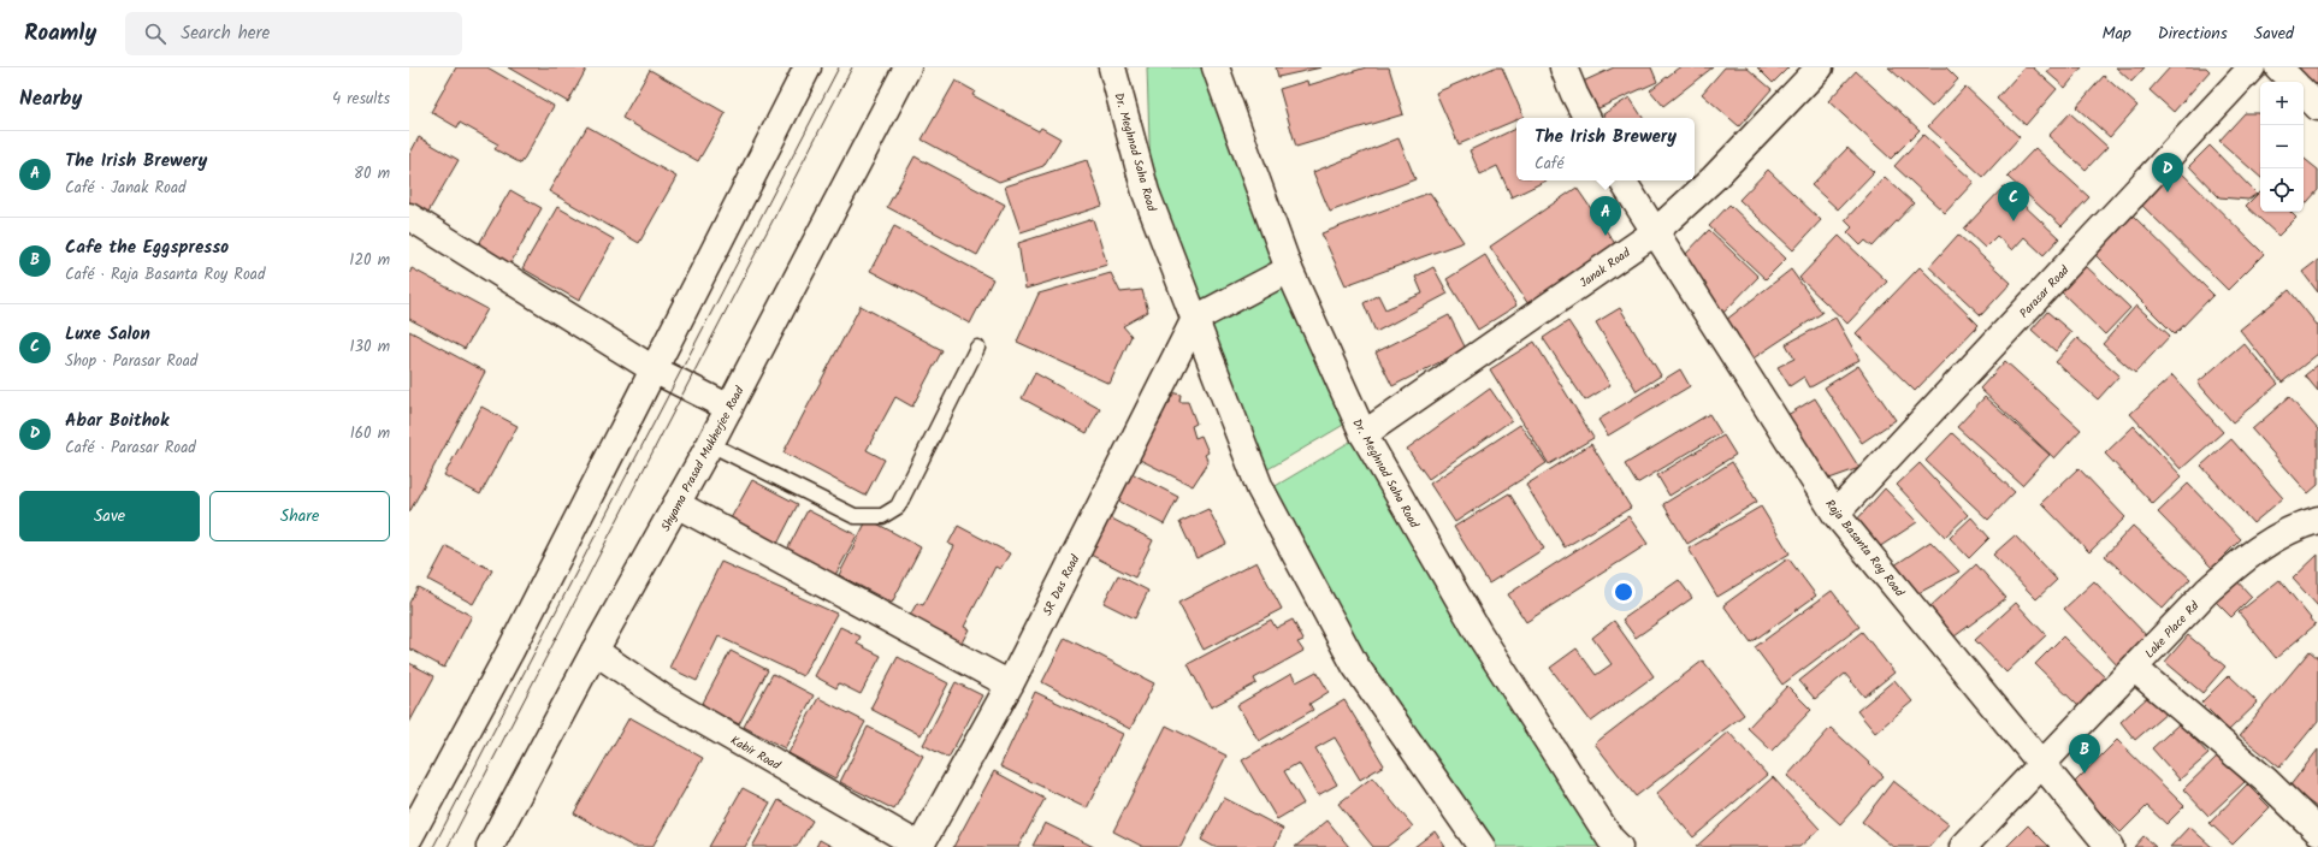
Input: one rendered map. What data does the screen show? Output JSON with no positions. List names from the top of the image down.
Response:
{
  "streets": {
    "street": [
      "Dr. Meghnad Saha Road",
      "Janak Road",
      "Parasar Road",
      "Shyama Prasad Mukherjee Road",
      "Raja Basanta Roy Road",
      "SR Das Road",
      "Lake Place Rd",
      "Kabir Road"
    ]
  },
  "crossings": [
    ["Dr. Meghnad Saha Road", "Janak Road"],
    ["Dr. Meghnad Saha Road", "SR Das Road"],
    ["Janak Road", "Raja Basanta Roy Road"],
    ["Parasar Road", "Raja Basanta Roy Road"],
    ["Shyama Prasad Mukherjee Road", "Kabir Road"],
    ["Raja Basanta Roy Road", "Lake Place Rd"],
    ["SR Das Road", "Kabir Road"]
  ],
  "page": {
    "header": "Roamly",
    "search": "Search here",
    "nav": ["Map", "Directions", "Saved"],
    "heading": ["Nearby", "4 results"],
    "map_buttons": ["+", "−"],
    "popup": ["The Irish Brewery", "Café"],
    "list": [
      {
        "mark": "A",
        "name": "The Irish Brewery",
        "note": "Café · Janak Road",
        "value": "80 m"
      },
      {
        "mark": "B",
        "name": "Cafe the Eggspresso",
        "note": "Café · Raja Basanta Roy Road",
        "value": "120 m"
      },
      {
        "mark": "C",
        "name": "Luxe Salon",
        "note": "Shop · Parasar Road",
        "value": "130 m"
      },
      {
        "mark": "D",
        "name": "Abar Boithok",
        "note": "Café · Parasar Road",
        "value": "160 m"
      }
    ],
    "pins": [
      "D",
      "C",
      "A",
      "B"
    ],
    "buttons": ["Save", "Share"]
  }
}
